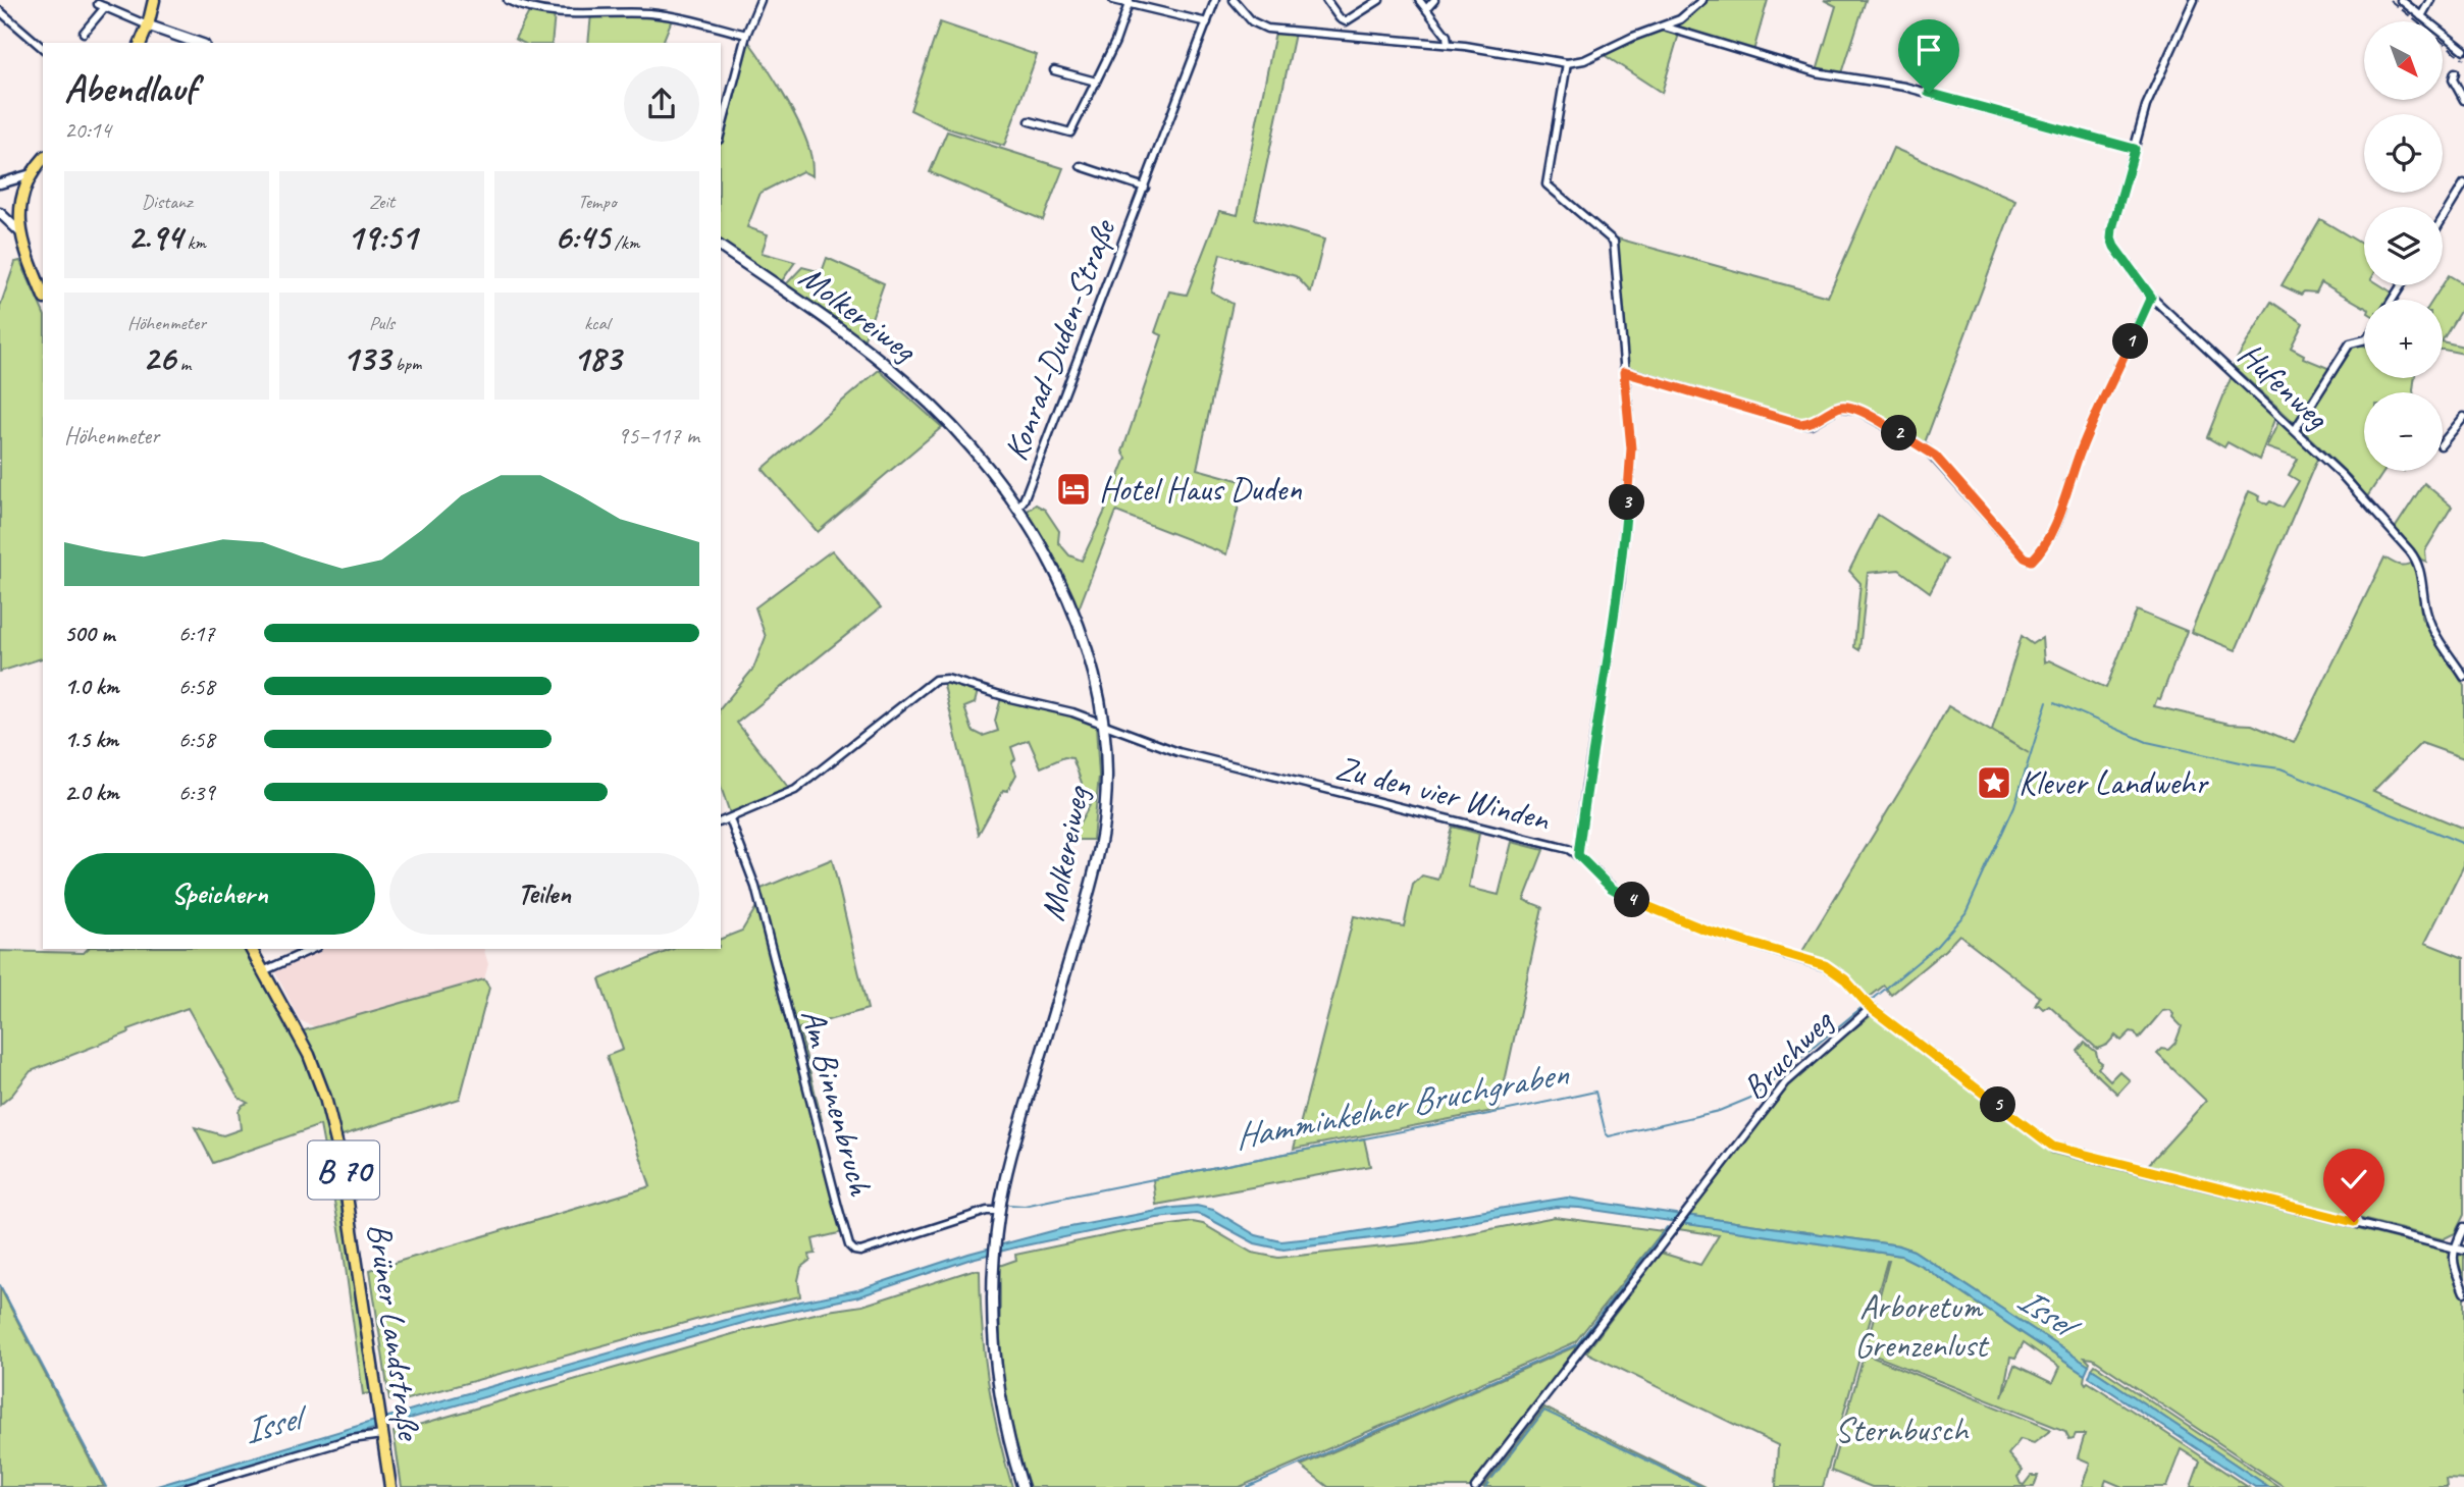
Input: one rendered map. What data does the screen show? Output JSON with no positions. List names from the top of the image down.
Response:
{
  "streets": {
    "main road": ["Molkereiweg", "B 70", "Brüner Landstraße"],
    "street": [
      "Konrad-Duden-Straße",
      "Hufenweg",
      "Zu den vier Winden",
      "Bruchweg",
      "Am Binnenbruch"
    ]
  },
  "crossings": [
    ["Molkereiweg", "Konrad-Duden-Straße"],
    ["Molkereiweg", "Zu den vier Winden"],
    ["Molkereiweg", "Am Binnenbruch"],
    ["Zu den vier Winden", "Bruchweg"],
    ["Zu den vier Winden", "Am Binnenbruch"]
  ],
  "water": ["Hamminkelner Bruchgraben", "Issel"],
  "parks": ["Arboretum Grenzenlust", "Sternbusch"],
  "places": {
    "hotel": ["Hotel Haus Duden"],
    "place": ["Klever Landwehr"]
  },
  "north": "bottom right",
  "page": {
    "map_buttons": ["+", "−"],
    "heading": ["Abendlauf", "20:14"],
    "stats": [
      ["Distanz", "2.94 km"],
      ["Zeit", "19:51"],
      ["Tempo", "6:45 /km"],
      ["Höhenmeter", "26 m"],
      ["Puls", "133 bpm"],
      ["kcal", "183"]
    ],
    "pins": [
      "1",
      "2",
      "3",
      "4",
      "5"
    ],
    "chart": ["Höhenmeter", "95–117 m"],
    "list": [
      {
        "name": "500 m",
        "note": "6:17"
      },
      {
        "name": "1.0 km",
        "note": "6:58"
      },
      {
        "name": "1.5 km",
        "note": "6:58"
      },
      {
        "name": "2.0 km",
        "note": "6:39"
      }
    ],
    "buttons": ["Speichern", "Teilen"]
  }
}
